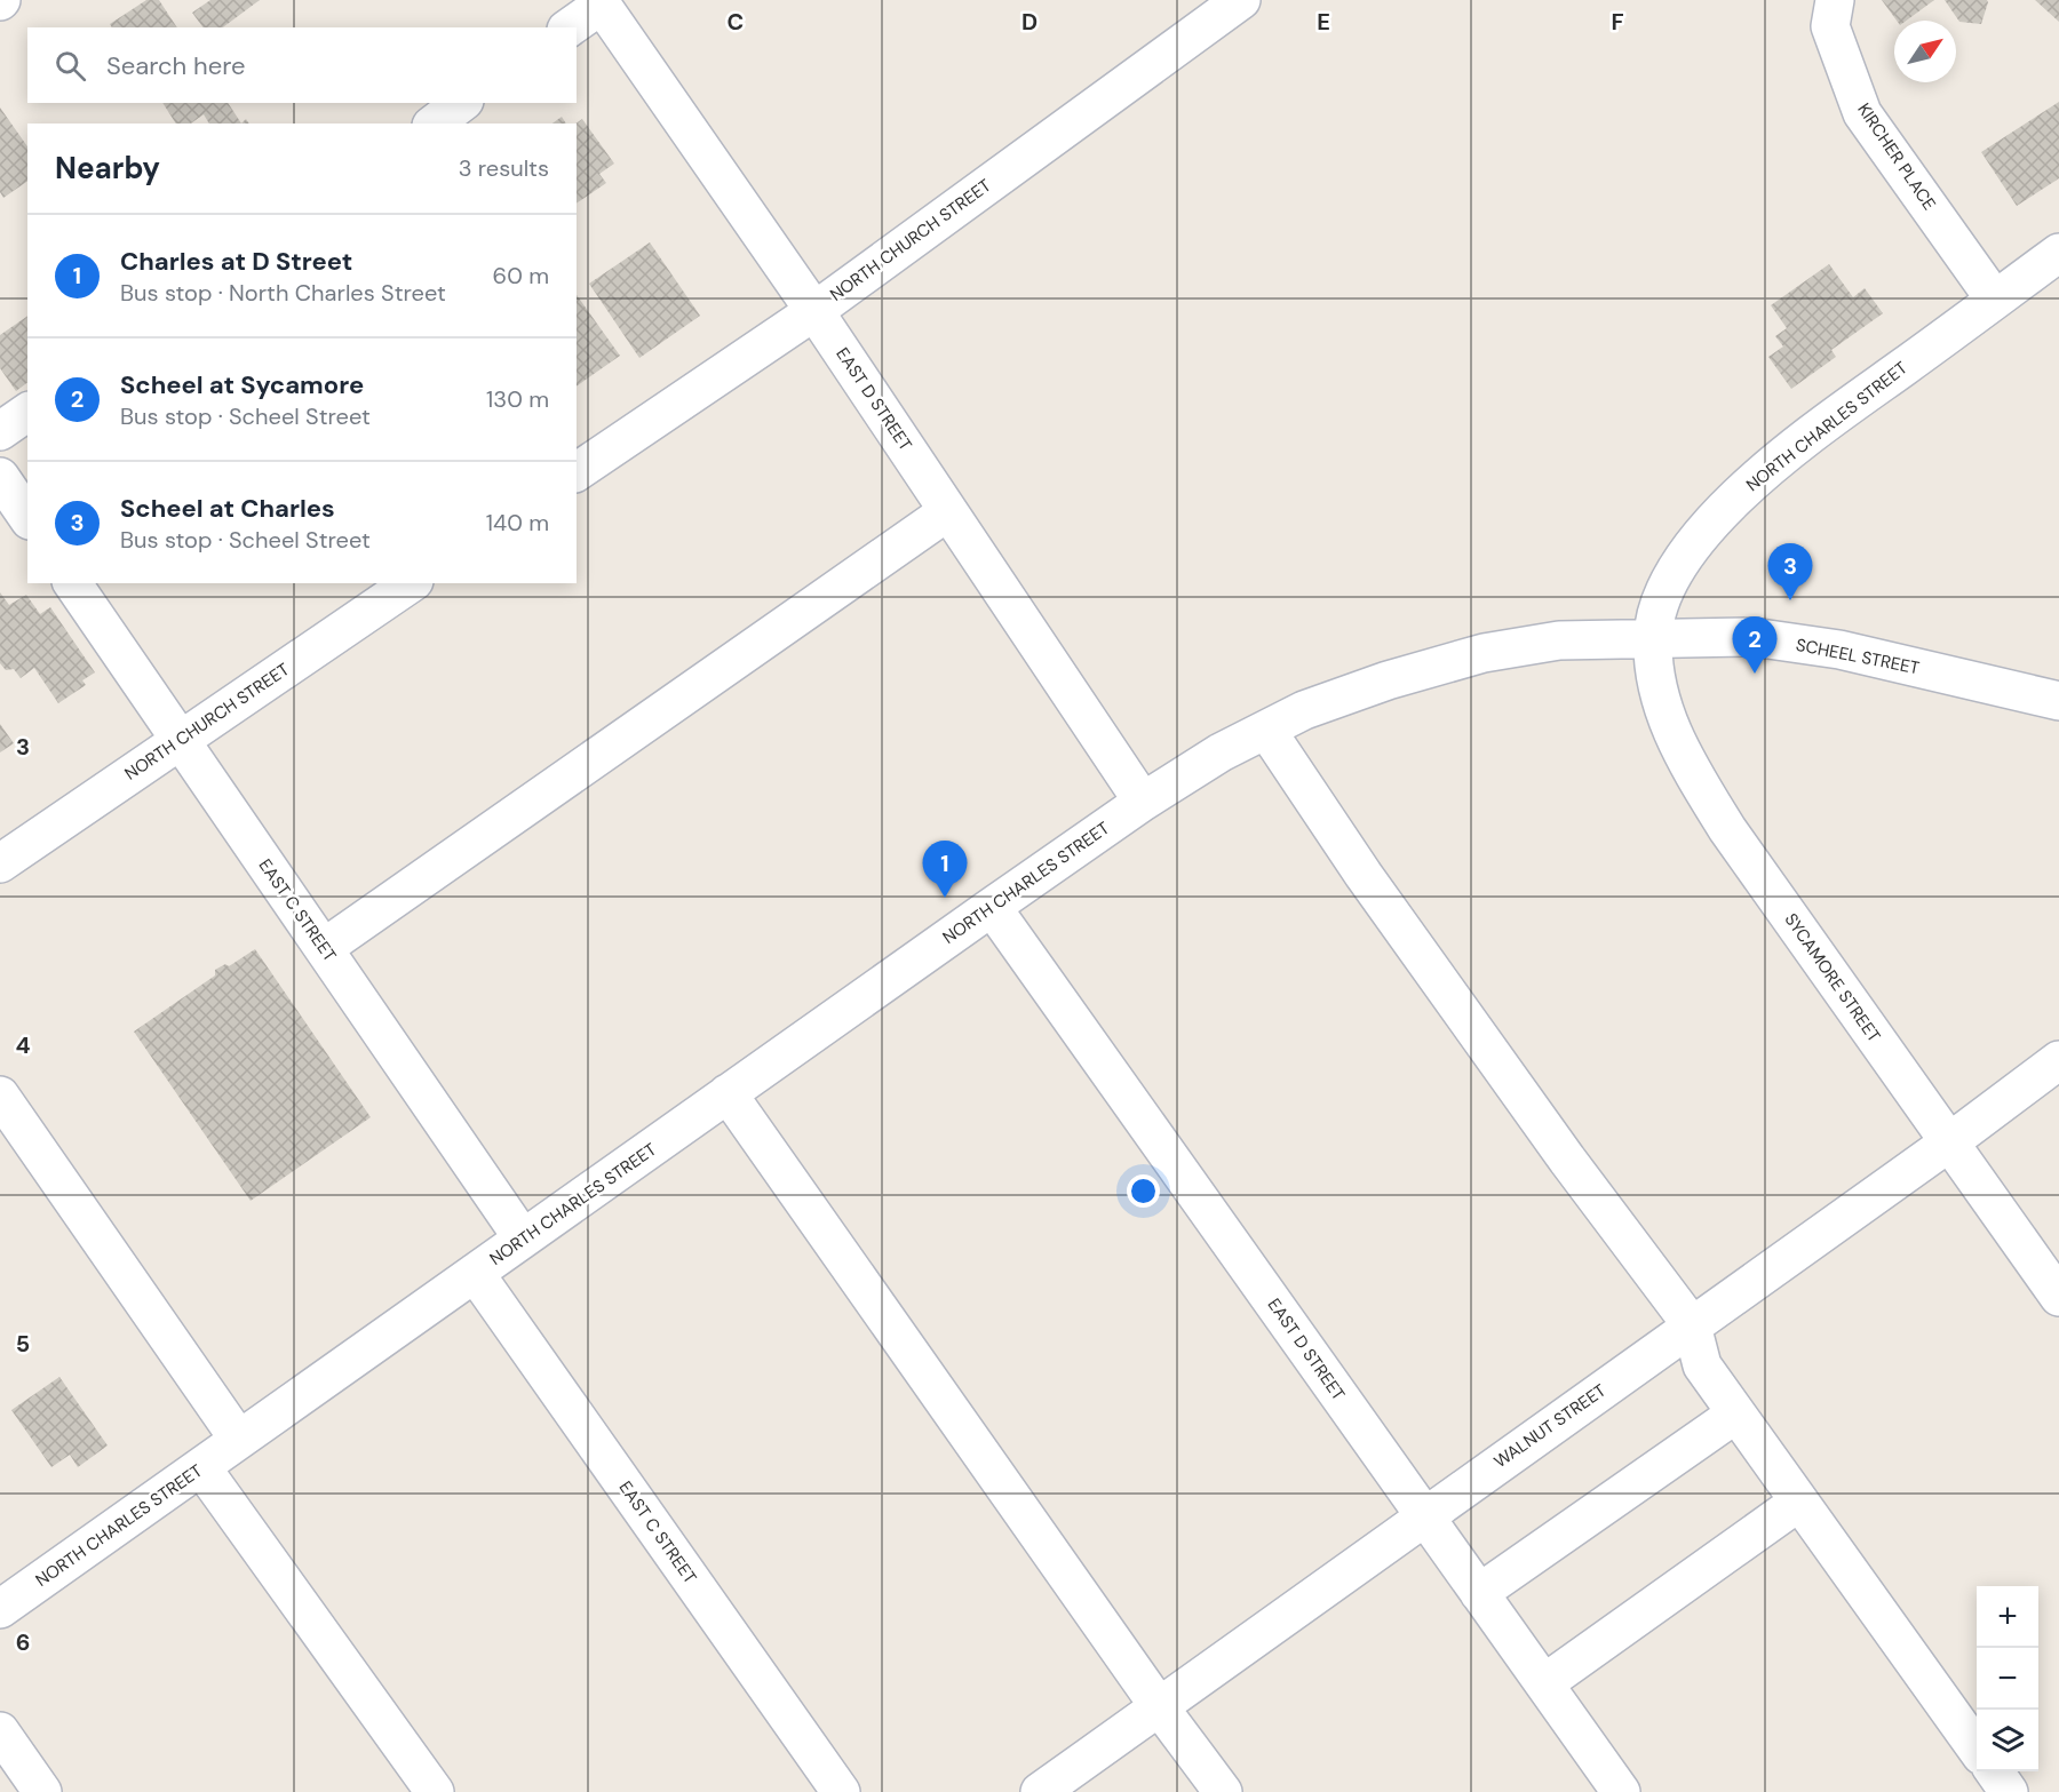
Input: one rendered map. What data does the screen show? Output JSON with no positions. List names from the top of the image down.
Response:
{
  "streets": {
    "street": [
      "KIRCHER PLACE",
      "NORTH CHURCH STREET",
      "EAST D STREET",
      "NORTH CHARLES STREET",
      "SCHEEL STREET",
      "EAST C STREET",
      "SYCAMORE STREET",
      "WALNUT STREET"
    ]
  },
  "crossings": [
    ["KIRCHER PLACE", "NORTH CHARLES STREET"],
    ["NORTH CHURCH STREET", "EAST D STREET"],
    ["NORTH CHURCH STREET", "EAST C STREET"],
    ["EAST D STREET", "NORTH CHARLES STREET"],
    ["EAST D STREET", "WALNUT STREET"],
    ["NORTH CHARLES STREET", "SCHEEL STREET"],
    ["NORTH CHARLES STREET", "EAST C STREET"],
    ["NORTH CHARLES STREET", "SYCAMORE STREET"],
    ["SCHEEL STREET", "SYCAMORE STREET"],
    ["SYCAMORE STREET", "WALNUT STREET"]
  ],
  "north": "top right",
  "page": {
    "search": "Search here",
    "heading": ["Nearby", "3 results"],
    "list": [
      {
        "mark": "1",
        "name": "Charles at D Street",
        "note": "Bus stop · North Charles Street",
        "value": "60 m"
      },
      {
        "mark": "2",
        "name": "Scheel at Sycamore",
        "note": "Bus stop · Scheel Street",
        "value": "130 m"
      },
      {
        "mark": "3",
        "name": "Scheel at Charles",
        "note": "Bus stop · Scheel Street",
        "value": "140 m"
      }
    ],
    "pins": ["3", "2", "1"],
    "map_buttons": ["+", "−"]
  },
  "grid": {
    "columns": [
      "C",
      "D",
      "E",
      "F"
    ],
    "rows": [
      "3",
      "4",
      "5",
      "6"
    ]
  }
}
